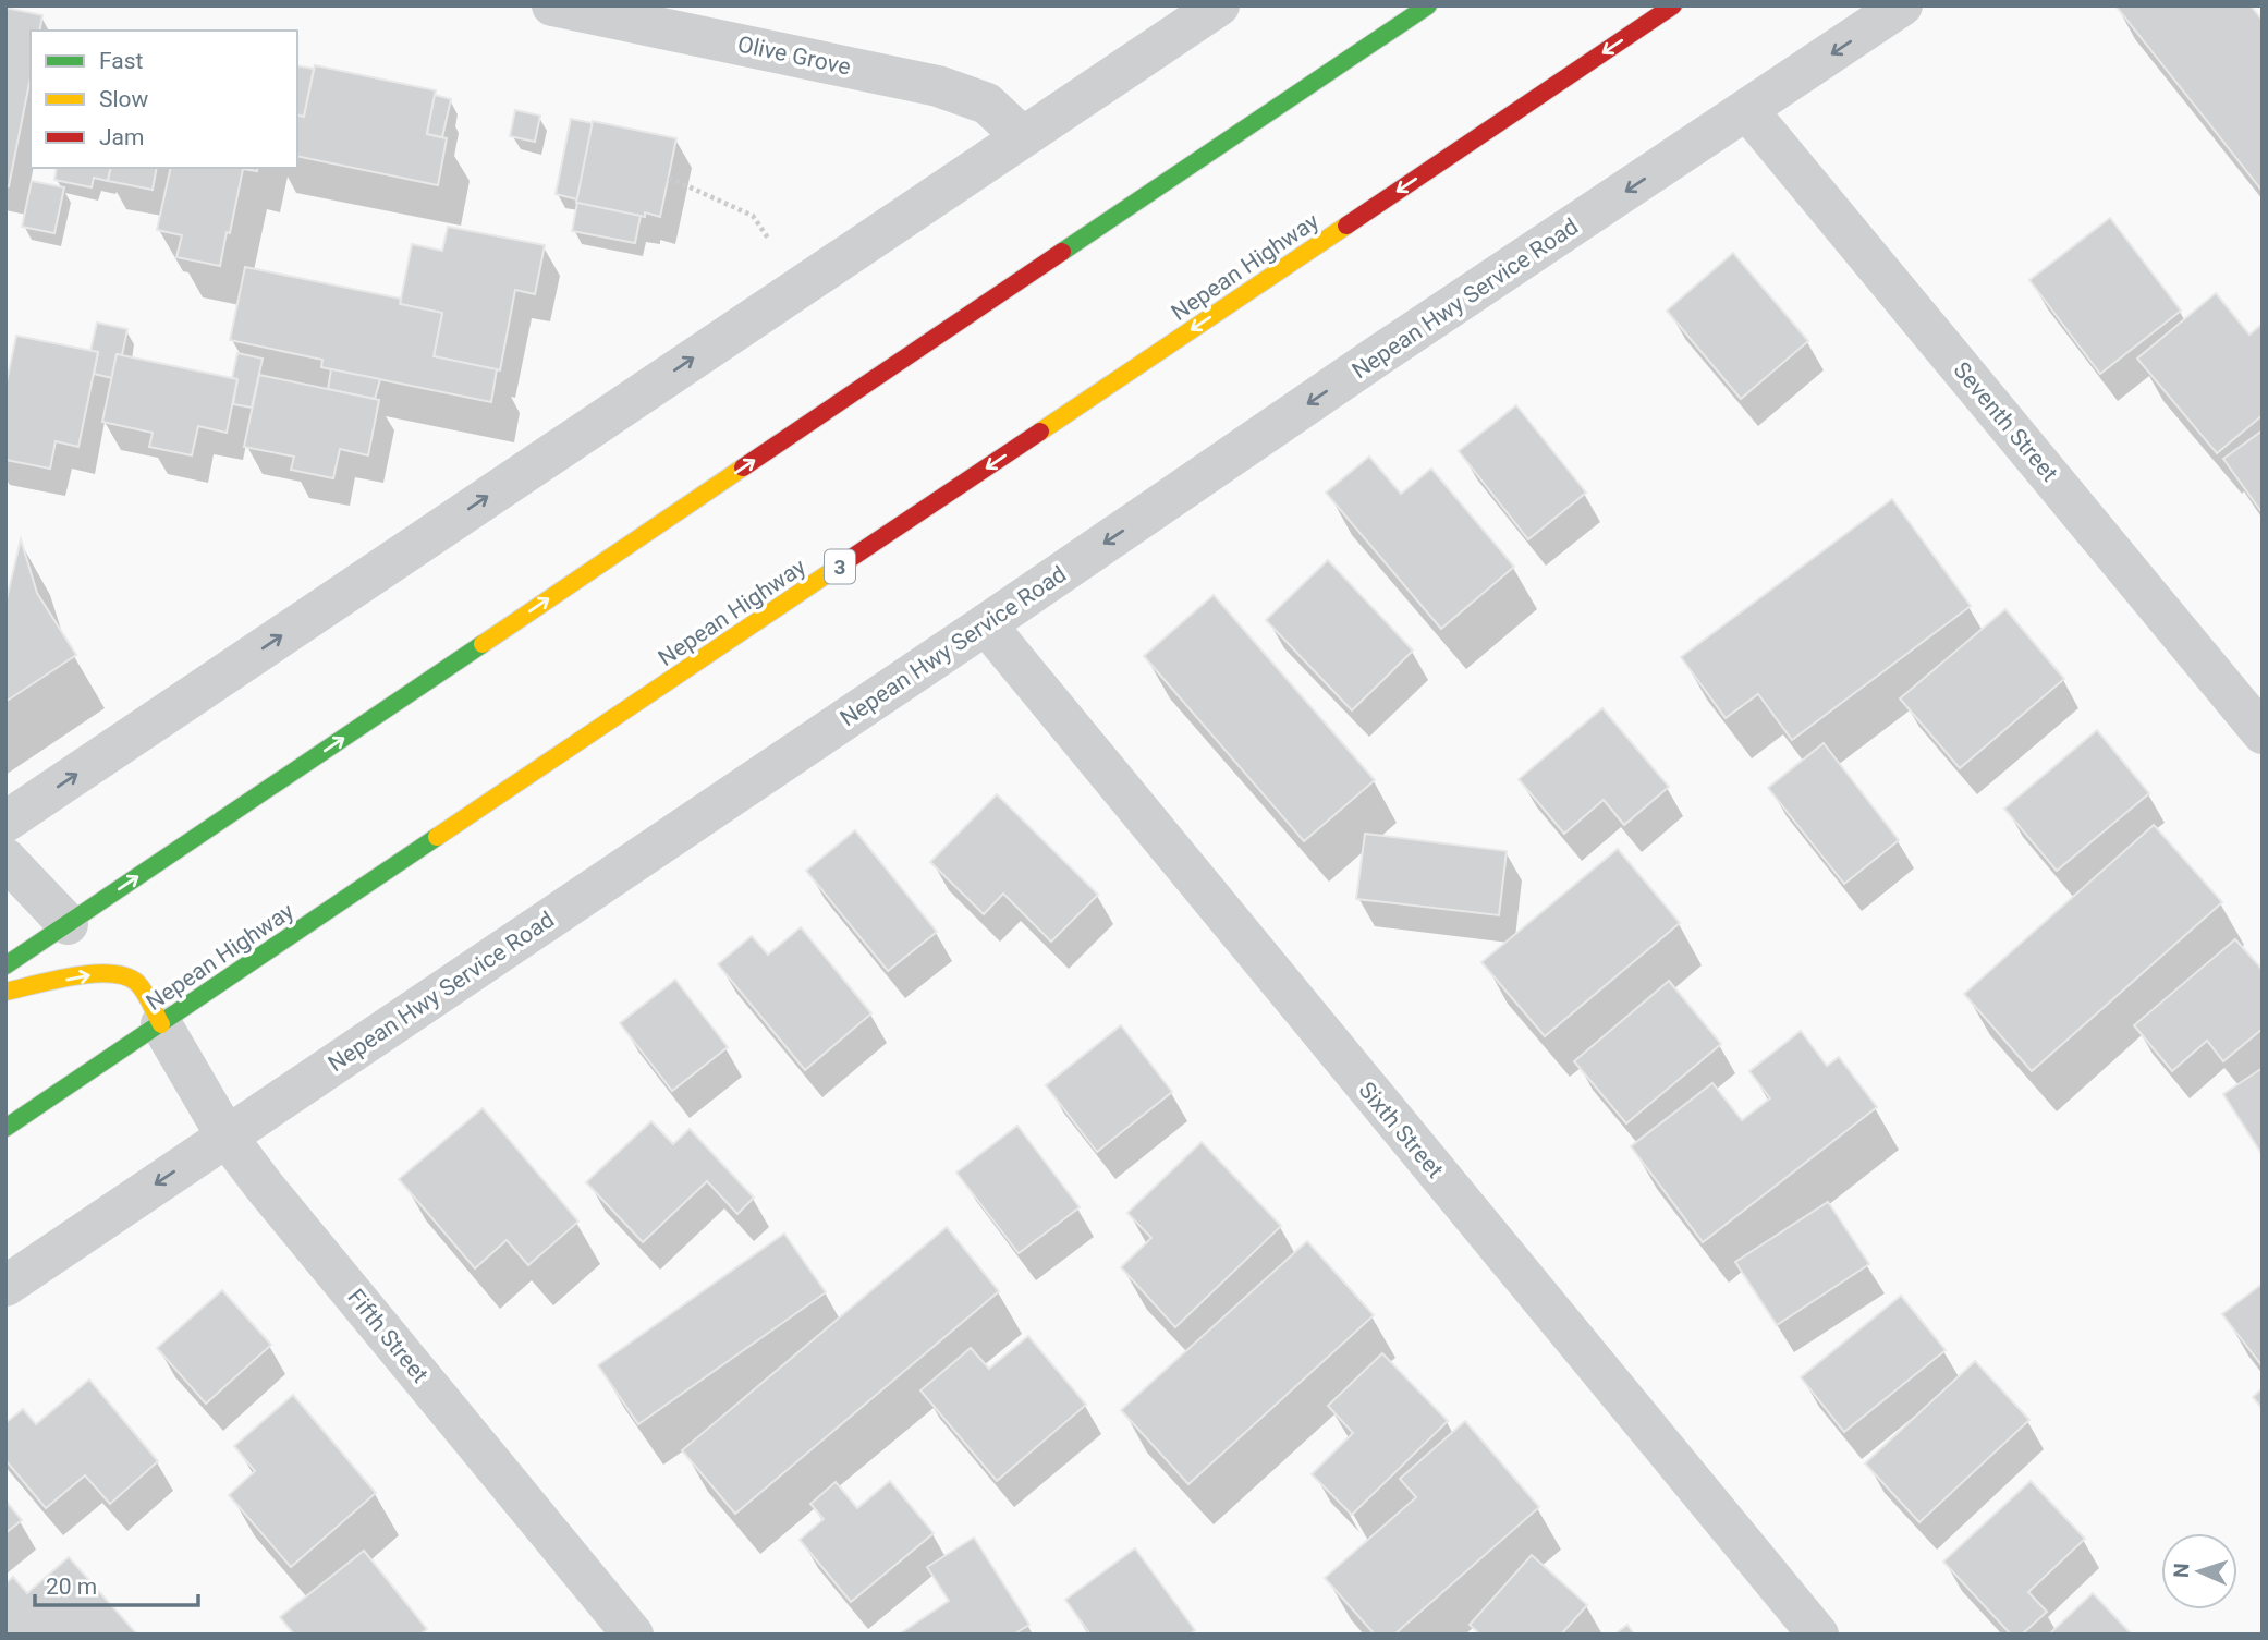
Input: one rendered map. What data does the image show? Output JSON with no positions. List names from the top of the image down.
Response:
{
  "streets": {
    "highway": ["Nepean Highway", "3"],
    "street": [
      "Olive Grove",
      "Nepean Hwy Service Road",
      "Seventh Street",
      "Sixth Street",
      "Fifth Street"
    ]
  },
  "crossings": [
    ["Nepean Highway", "Fifth Street"],
    ["Nepean Hwy Service Road", "Seventh Street"],
    ["Nepean Hwy Service Road", "Sixth Street"],
    ["Nepean Hwy Service Road", "Fifth Street"]
  ],
  "one_way": ["Nepean Hwy Service Road"],
  "legend": ["Fast", "Slow", "Jam"],
  "scale_bar": "20 m",
  "north": "left"
}
